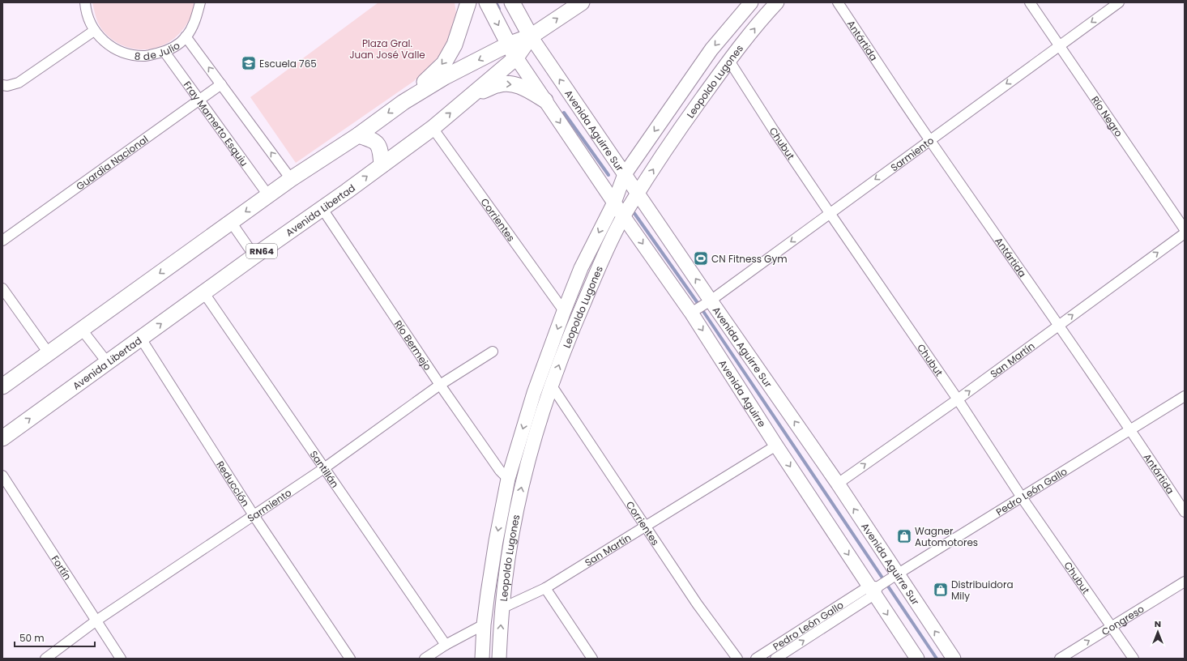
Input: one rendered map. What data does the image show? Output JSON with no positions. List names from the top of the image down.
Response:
{
  "streets": {
    "main road": [
      "Leopoldo Lugones",
      "Avenida Aguirre Sur",
      "Avenida Libertad",
      "RN64",
      "Avenida Aguirre"
    ],
    "street": [
      "Antártida",
      "8 de Julio",
      "Río Negro",
      "Fray Mamerto Esquiu",
      "Chubut",
      "Sarmiento",
      "Guardia Nacional",
      "Corrientes",
      "Río Bermejo",
      "San Martín",
      "Santillán",
      "Reducción",
      "Pedro León Gallo",
      "Fortín",
      "Congreso"
    ]
  },
  "crossings": [
    ["Antártida", "Sarmiento"],
    ["Antártida", "San Martín"],
    ["Antártida", "Pedro León Gallo"],
    ["8 de Julio", "Fray Mamerto Esquiu"],
    ["Leopoldo Lugones", "Avenida Aguirre Sur"],
    ["Leopoldo Lugones", "Chubut"],
    ["Leopoldo Lugones", "Corrientes"],
    ["Leopoldo Lugones", "Río Bermejo"],
    ["Leopoldo Lugones", "San Martín"],
    ["Leopoldo Lugones", "Avenida Aguirre"],
    ["Río Negro", "Sarmiento"],
    ["Fray Mamerto Esquiu", "Guardia Nacional"],
    ["Fray Mamerto Esquiu", "Avenida Libertad"],
    ["Avenida Aguirre Sur", "Sarmiento"],
    ["Avenida Aguirre Sur", "Avenida Libertad"],
    ["Avenida Aguirre Sur", "San Martín"],
    ["Avenida Aguirre Sur", "Pedro León Gallo"],
    ["Chubut", "Sarmiento"],
    ["Chubut", "San Martín"],
    ["Chubut", "Pedro León Gallo"],
    ["Chubut", "Congreso"],
    ["Sarmiento", "Río Bermejo"],
    ["Sarmiento", "Avenida Aguirre"],
    ["Sarmiento", "Santillán"],
    ["Sarmiento", "Reducción"],
    ["Sarmiento", "Fortín"],
    ["Avenida Libertad", "Corrientes"],
    ["Avenida Libertad", "Río Bermejo"],
    ["Avenida Libertad", "Santillán"],
    ["Avenida Libertad", "Reducción"],
    ["Corrientes", "San Martín"],
    ["San Martín", "Avenida Aguirre"],
    ["Avenida Aguirre", "Pedro León Gallo"]
  ],
  "one_way": [
    "Sarmiento",
    "San Martín",
    "Avenida Aguirre",
    "Congreso"
  ],
  "parks": ["Plaza Gral. Juan José Valle"],
  "places": {
    "school or university": ["Escuela 765"],
    "sports": ["CN Fitness Gym"],
    "shop": ["Wagner Automotores", "Distribuidora Mily"]
  },
  "scale_bar": "50 m",
  "north": "top"
}
